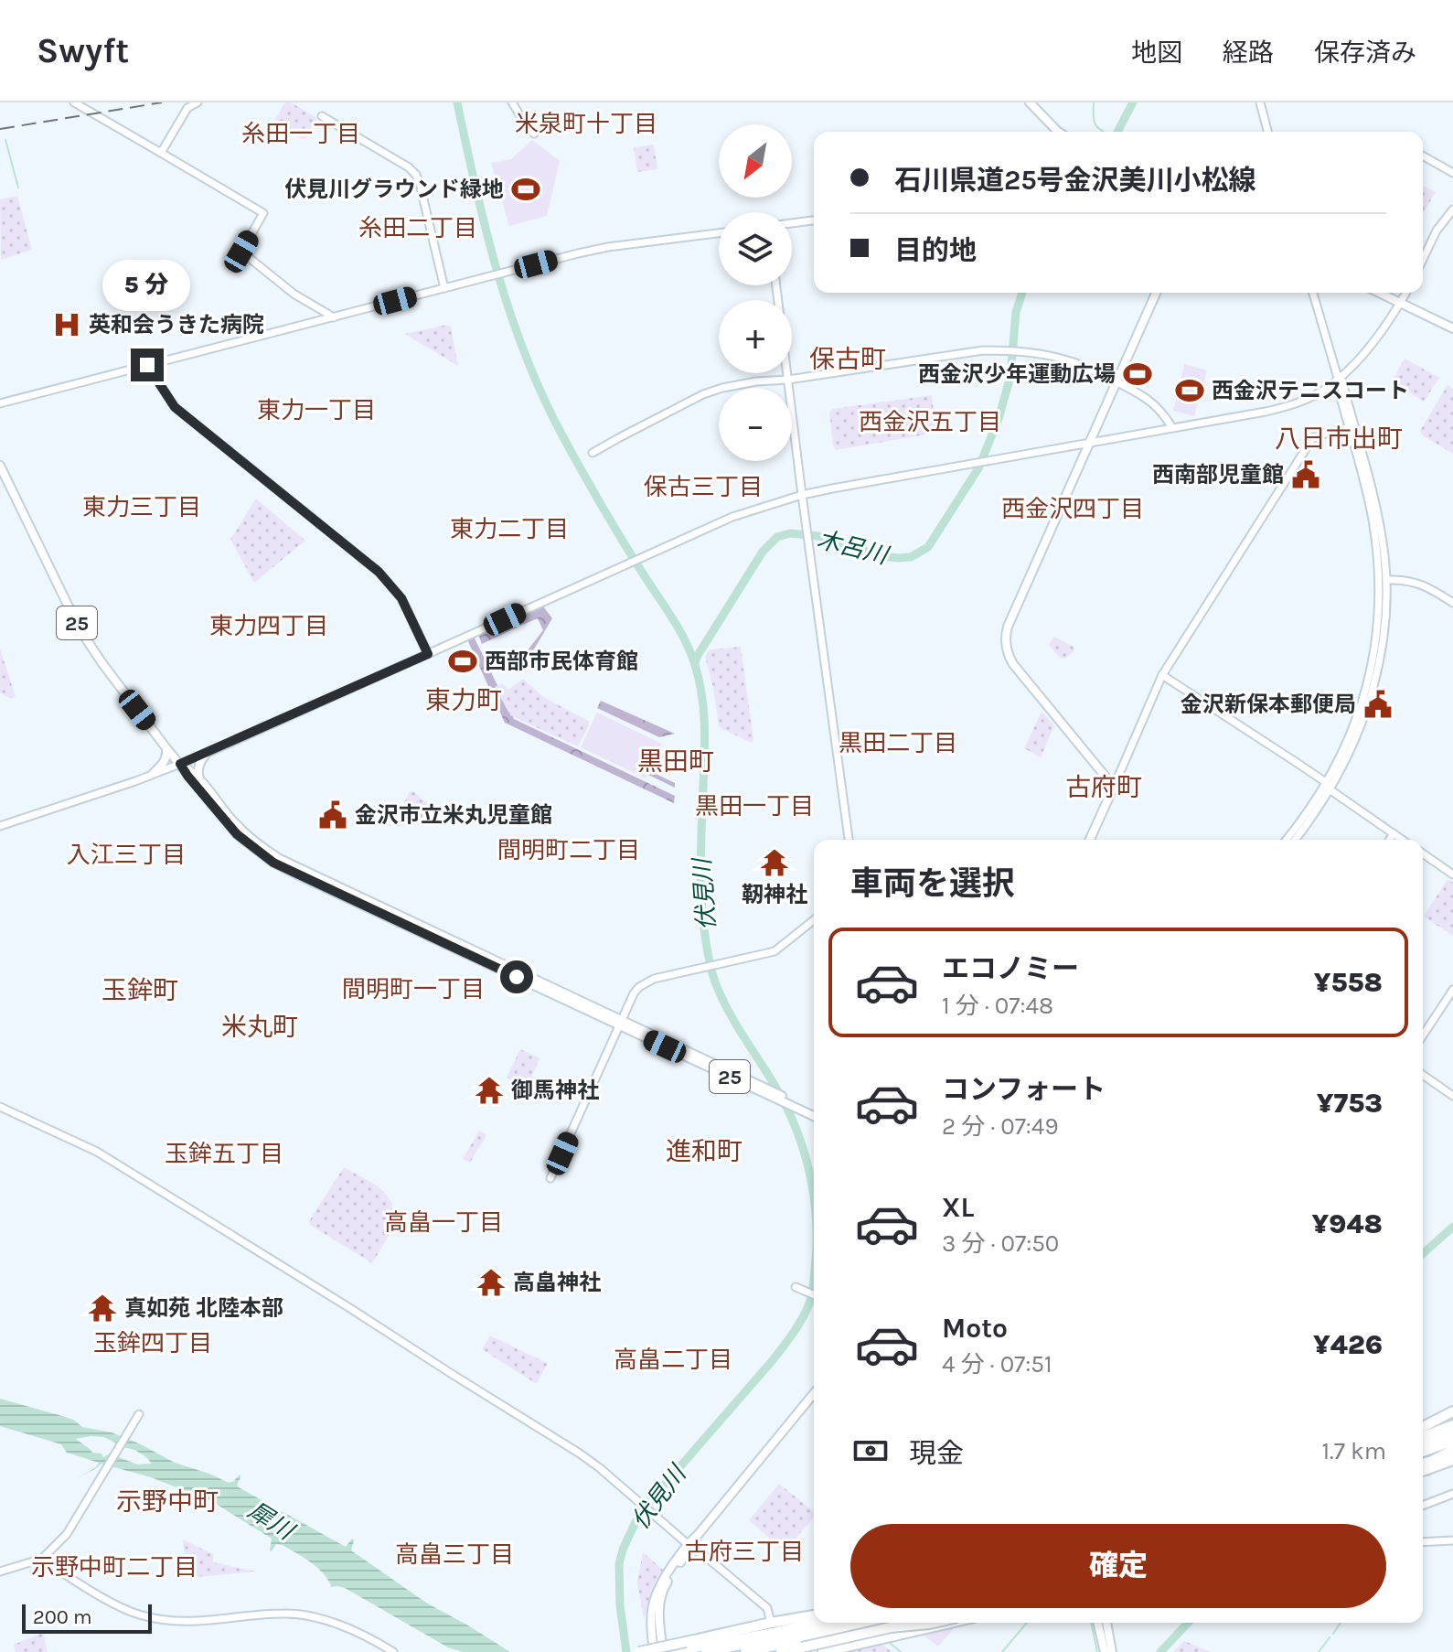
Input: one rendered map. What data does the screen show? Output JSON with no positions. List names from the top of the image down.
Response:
{
  "streets": {
    "main road": ["25"]
  },
  "districts": [
    "米泉町十丁目",
    "糸田一丁目",
    "糸田二丁目",
    "保古町",
    "東力一丁目",
    "西金沢五丁目",
    "八日市出町",
    "保古三丁目",
    "東力三丁目",
    "西金沢四丁目",
    "東力二丁目",
    "東力四丁目",
    "東力町",
    "黒田二丁目",
    "黒田町",
    "古府町",
    "黒田一丁目",
    "間明町二丁目",
    "入江三丁目",
    "間明町一丁目",
    "玉鉾町",
    "米丸町",
    "進和町",
    "玉鉾五丁目",
    "高畠一丁目",
    "玉鉾四丁目",
    "高畠二丁目",
    "示野中町",
    "古府三丁目",
    "高畠三丁目",
    "示野中町二丁目"
  ],
  "water": ["木呂川", "伏見川", "犀川"],
  "places": {
    "sports": [
      "伏見川グラウンド緑地",
      "西金沢少年運動広場",
      "西金沢テニスコート",
      "西部市民体育館"
    ],
    "hospital": ["英和会うきた病院"],
    "public building": ["西南部児童館", "金沢新保本郵便局", "金沢市立米丸児童館"],
    "temple": [
      "靭神社",
      "御馬神社",
      "高畠神社",
      "真如苑 北陸本部"
    ]
  },
  "scale_bar": "200 m",
  "north": "bottom left",
  "page": {
    "header": "Swyft",
    "nav": ["地図", "経路", "保存済み"],
    "map_buttons": ["+", "−"],
    "banner": ["石川県道25号金沢美川小松線", "目的地"],
    "bubble": "5 分",
    "heading": "車両を選択",
    "list": [
      {
        "name": "エコノミー",
        "note": "1 分 · 07:48",
        "value": "¥558"
      },
      {
        "name": "コンフォート",
        "note": "2 分 · 07:49",
        "value": "¥753"
      },
      {
        "name": "XL",
        "note": "3 分 · 07:50",
        "value": "¥948"
      },
      {
        "name": "Moto",
        "note": "4 分 · 07:51",
        "value": "¥426"
      }
    ],
    "pay": ["現金", "1.7 km"],
    "buttons": "確定",
    "scale": "200 m"
  }
}
